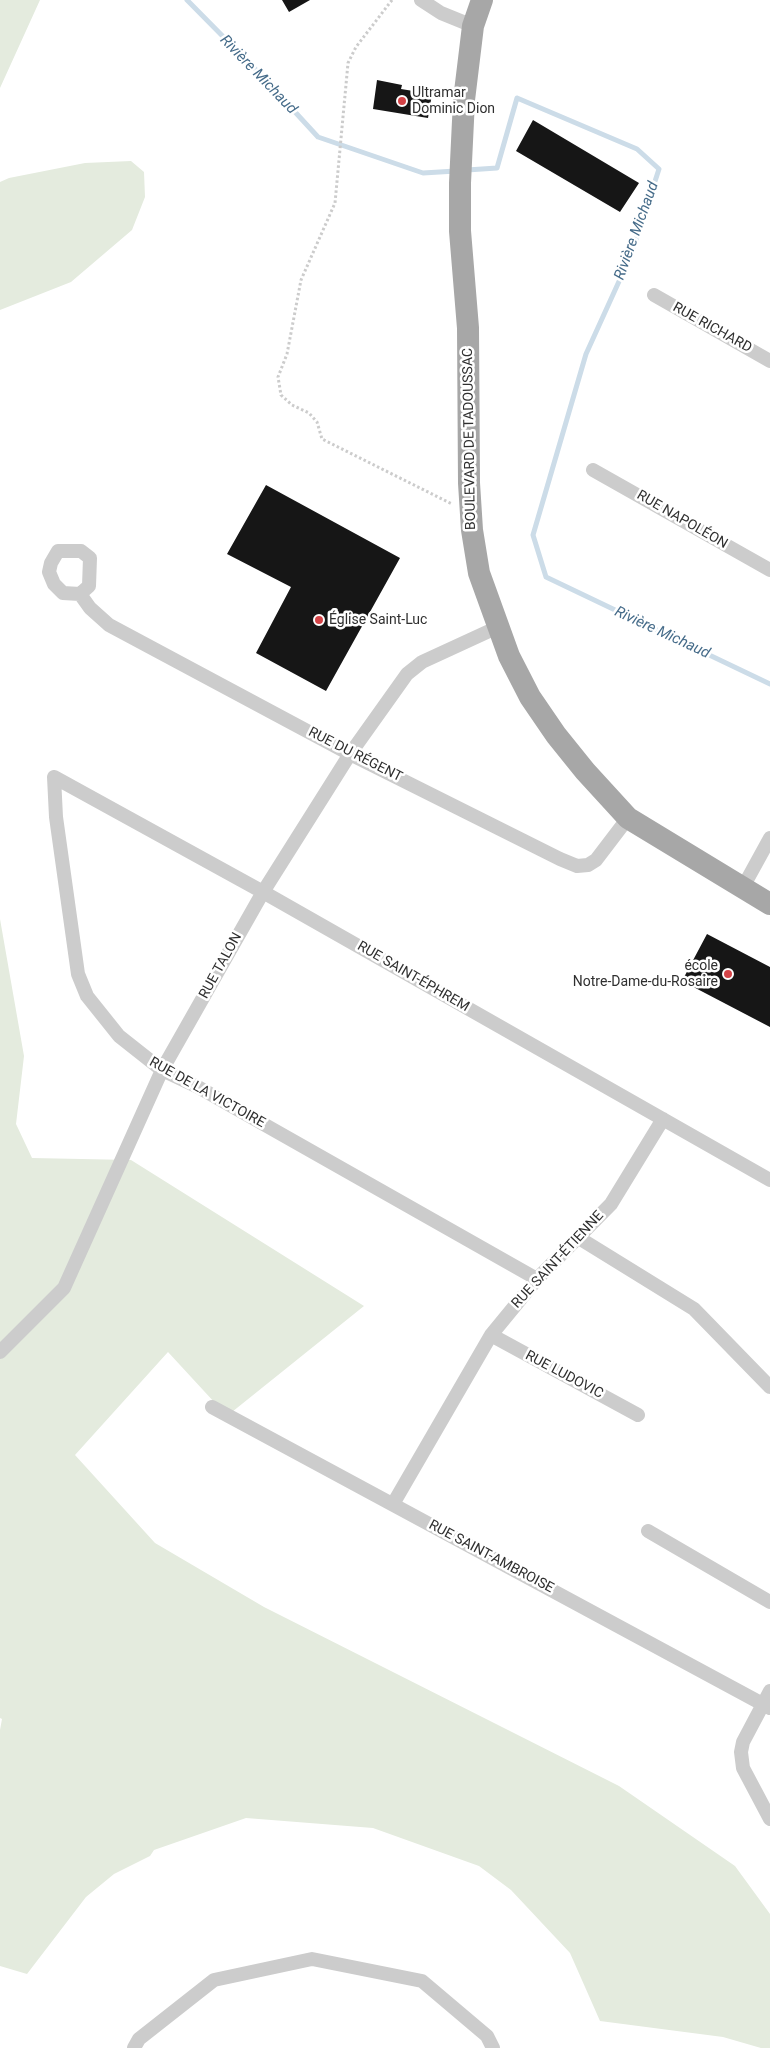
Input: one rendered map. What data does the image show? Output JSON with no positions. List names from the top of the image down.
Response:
{
  "streets": {
    "main road": ["BOULEVARD DE TADOUSSAC"],
    "street": [
      "RUE RICHARD",
      "RUE NAPOLÉON",
      "RUE DU RÉGENT",
      "RUE TALON",
      "RUE SAINT-ÉPHREM",
      "RUE DE LA VICTOIRE",
      "RUE SAINT-ÉTIENNE",
      "RUE LUDOVIC",
      "RUE SAINT-AMBROISE"
    ]
  },
  "crossings": [
    ["BOULEVARD DE TADOUSSAC", "RUE DU RÉGENT"],
    ["BOULEVARD DE TADOUSSAC", "RUE TALON"],
    ["RUE DU RÉGENT", "RUE TALON"],
    ["RUE TALON", "RUE SAINT-ÉPHREM"],
    ["RUE TALON", "RUE DE LA VICTOIRE"],
    ["RUE SAINT-ÉPHREM", "RUE DE LA VICTOIRE"],
    ["RUE SAINT-ÉPHREM", "RUE SAINT-ÉTIENNE"],
    ["RUE DE LA VICTOIRE", "RUE SAINT-ÉTIENNE"],
    ["RUE SAINT-ÉTIENNE", "RUE LUDOVIC"],
    ["RUE SAINT-ÉTIENNE", "RUE SAINT-AMBROISE"]
  ],
  "water": ["Rivière Michaud"],
  "places": ["Ultramar Dominic Dion", "Église Saint-Luc", "école Notre-Dame-du-Rosaire"]
}
